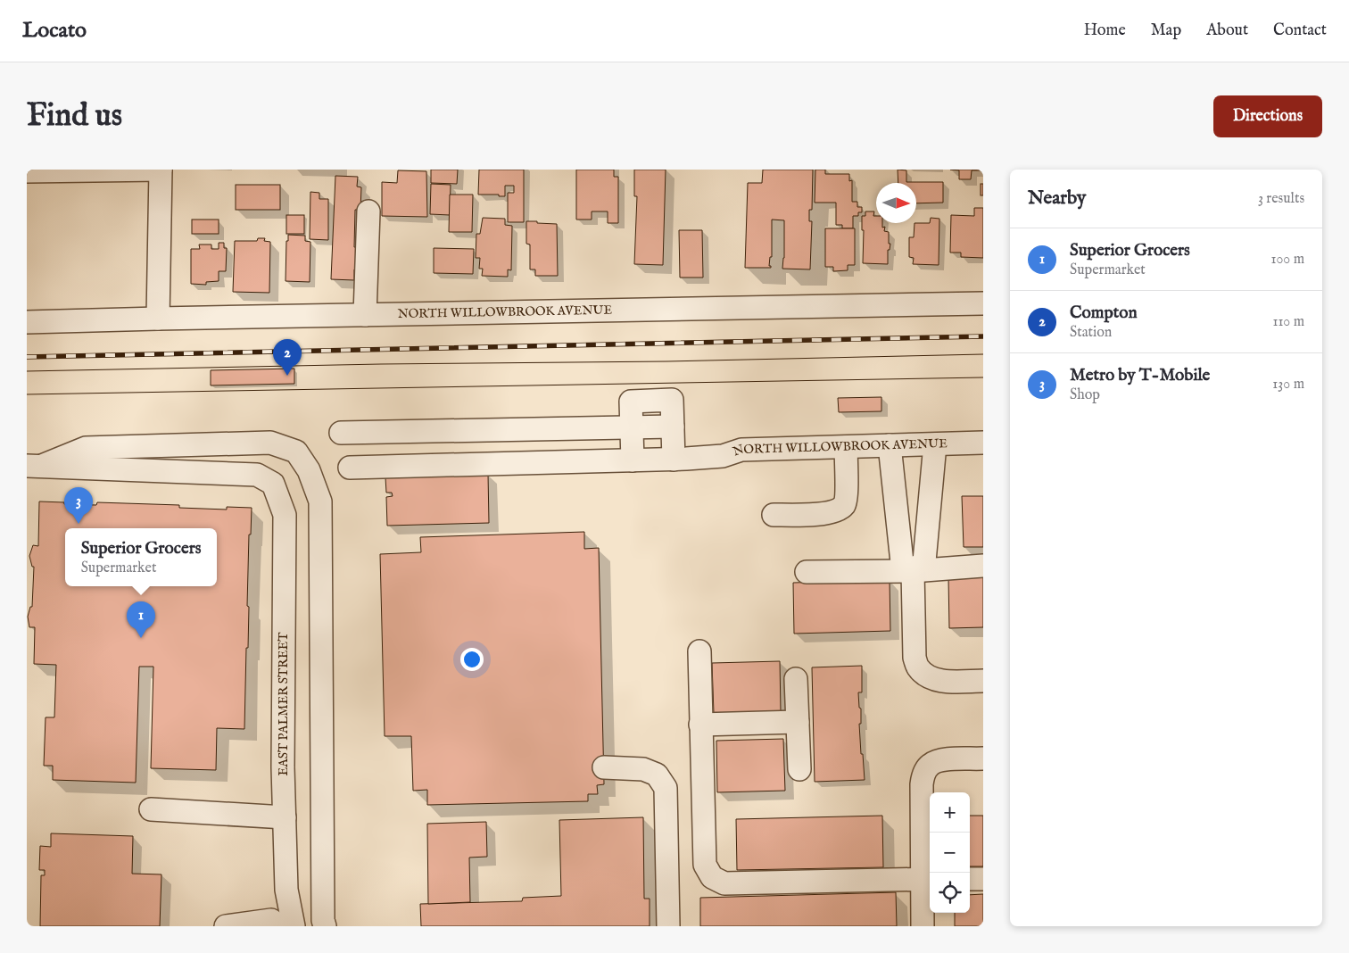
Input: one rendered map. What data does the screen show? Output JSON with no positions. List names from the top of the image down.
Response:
{
  "streets": {
    "street": ["NORTH WILLOWBROOK AVENUE", "EAST PALMER STREET"]
  },
  "north": "right",
  "page": {
    "header": "Locato",
    "nav": [
      "Home",
      "Map",
      "About",
      "Contact"
    ],
    "buttons": "Directions",
    "title": "Find us",
    "heading": ["Nearby", "3 results"],
    "list": [
      {
        "mark": "1",
        "name": "Superior Grocers",
        "note": "Supermarket",
        "value": "100 m"
      },
      {
        "mark": "2",
        "name": "Compton",
        "note": "Station",
        "value": "110 m"
      },
      {
        "mark": "3",
        "name": "Metro by T-Mobile",
        "note": "Shop",
        "value": "130 m"
      }
    ],
    "pins": ["2", "3", "1"],
    "popup": ["Superior Grocers", "Supermarket"],
    "map_buttons": ["+", "−"]
  }
}
